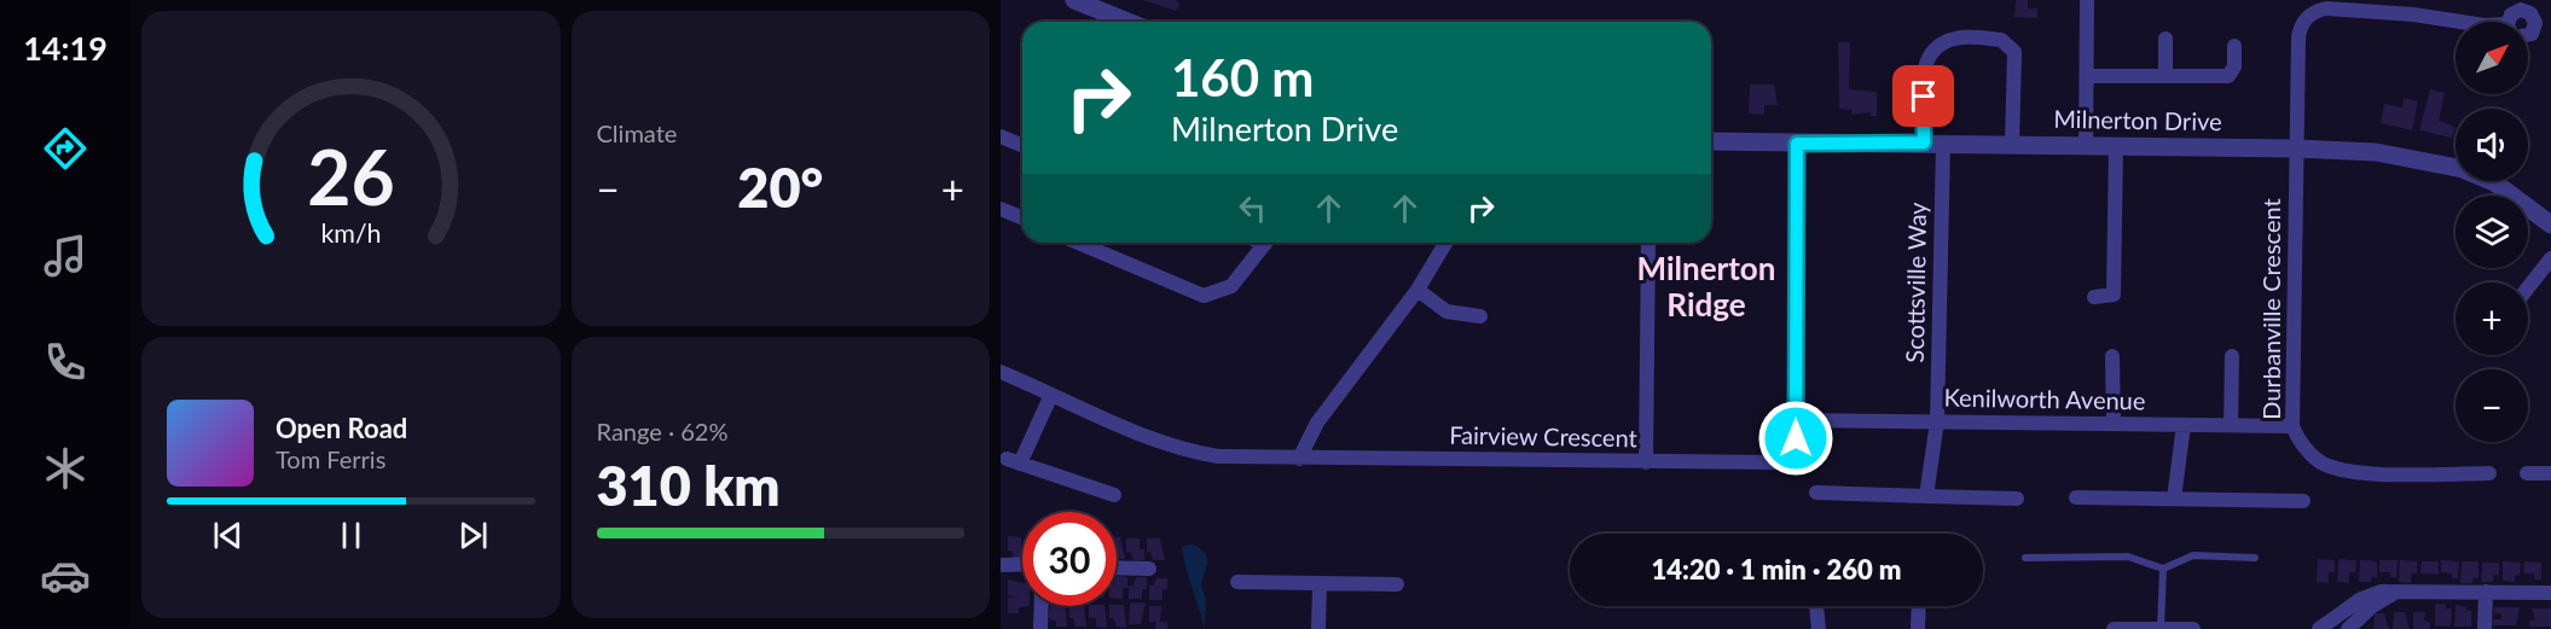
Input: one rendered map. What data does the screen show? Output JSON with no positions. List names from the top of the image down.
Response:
{
  "streets": {
    "street": [
      "Milnerton Drive",
      "Scottsville Way",
      "Durbanville Crescent",
      "Kenilworth Avenue",
      "Fairview Crescent"
    ]
  },
  "crossings": [
    ["Milnerton Drive", "Scottsville Way"],
    ["Milnerton Drive", "Durbanville Crescent"],
    ["Milnerton Drive", "Fairview Crescent"],
    ["Scottsville Way", "Kenilworth Avenue"],
    ["Durbanville Crescent", "Kenilworth Avenue"],
    ["Kenilworth Avenue", "Fairview Crescent"]
  ],
  "districts": ["Milnerton Ridge"],
  "north": "top right",
  "page": {
    "tabs": "14:19",
    "tile": [
      "Climate",
      ["Range · 62%", "310 km"]
    ],
    "map_buttons": ["+", "−"],
    "turn": ["160 m", "Milnerton Drive"],
    "heat": ["−", "20°", "+"],
    "song": ["Open Road", "Tom Ferris"],
    "limit": "30",
    "trip": "14:20 · 1 min · 260 m",
    "gauge": ["26", "km/h"]
  }
}
